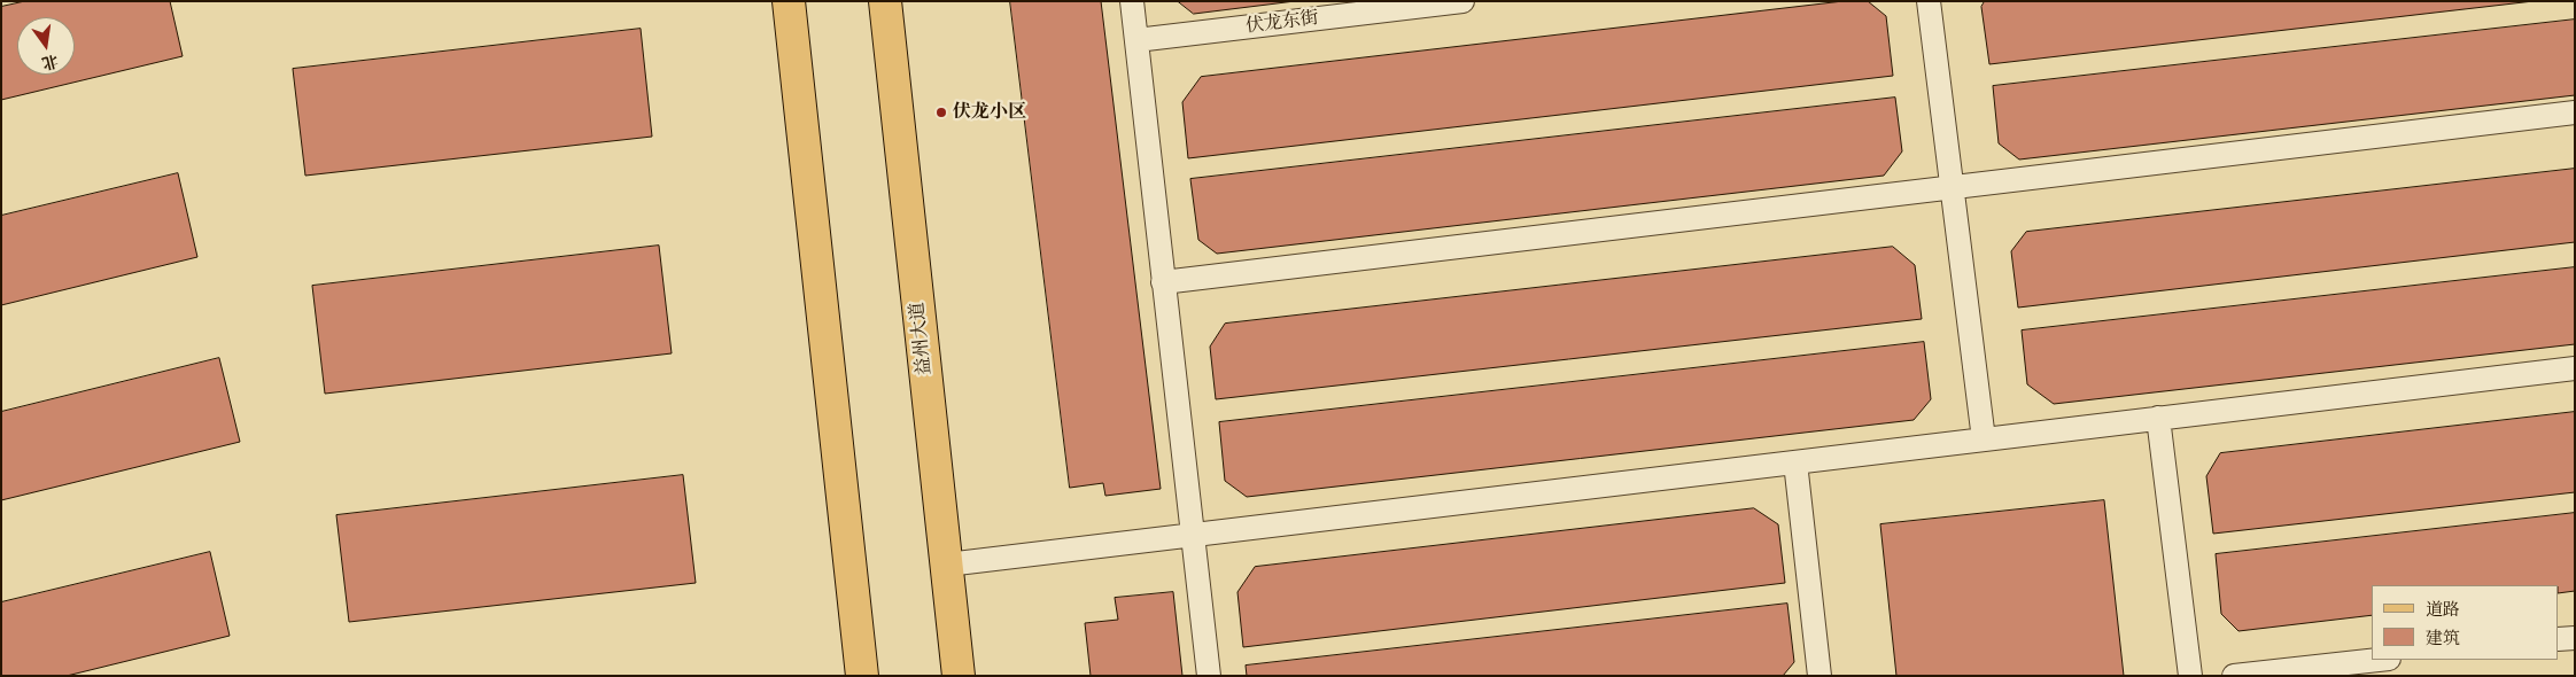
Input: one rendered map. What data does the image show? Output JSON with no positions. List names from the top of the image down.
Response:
{
  "streets": {
    "main road": ["益州大道"],
    "lane": ["伏龙东街"]
  },
  "places": ["伏龙小区"],
  "legend": ["道路", "建筑"],
  "north": "bottom"
}
